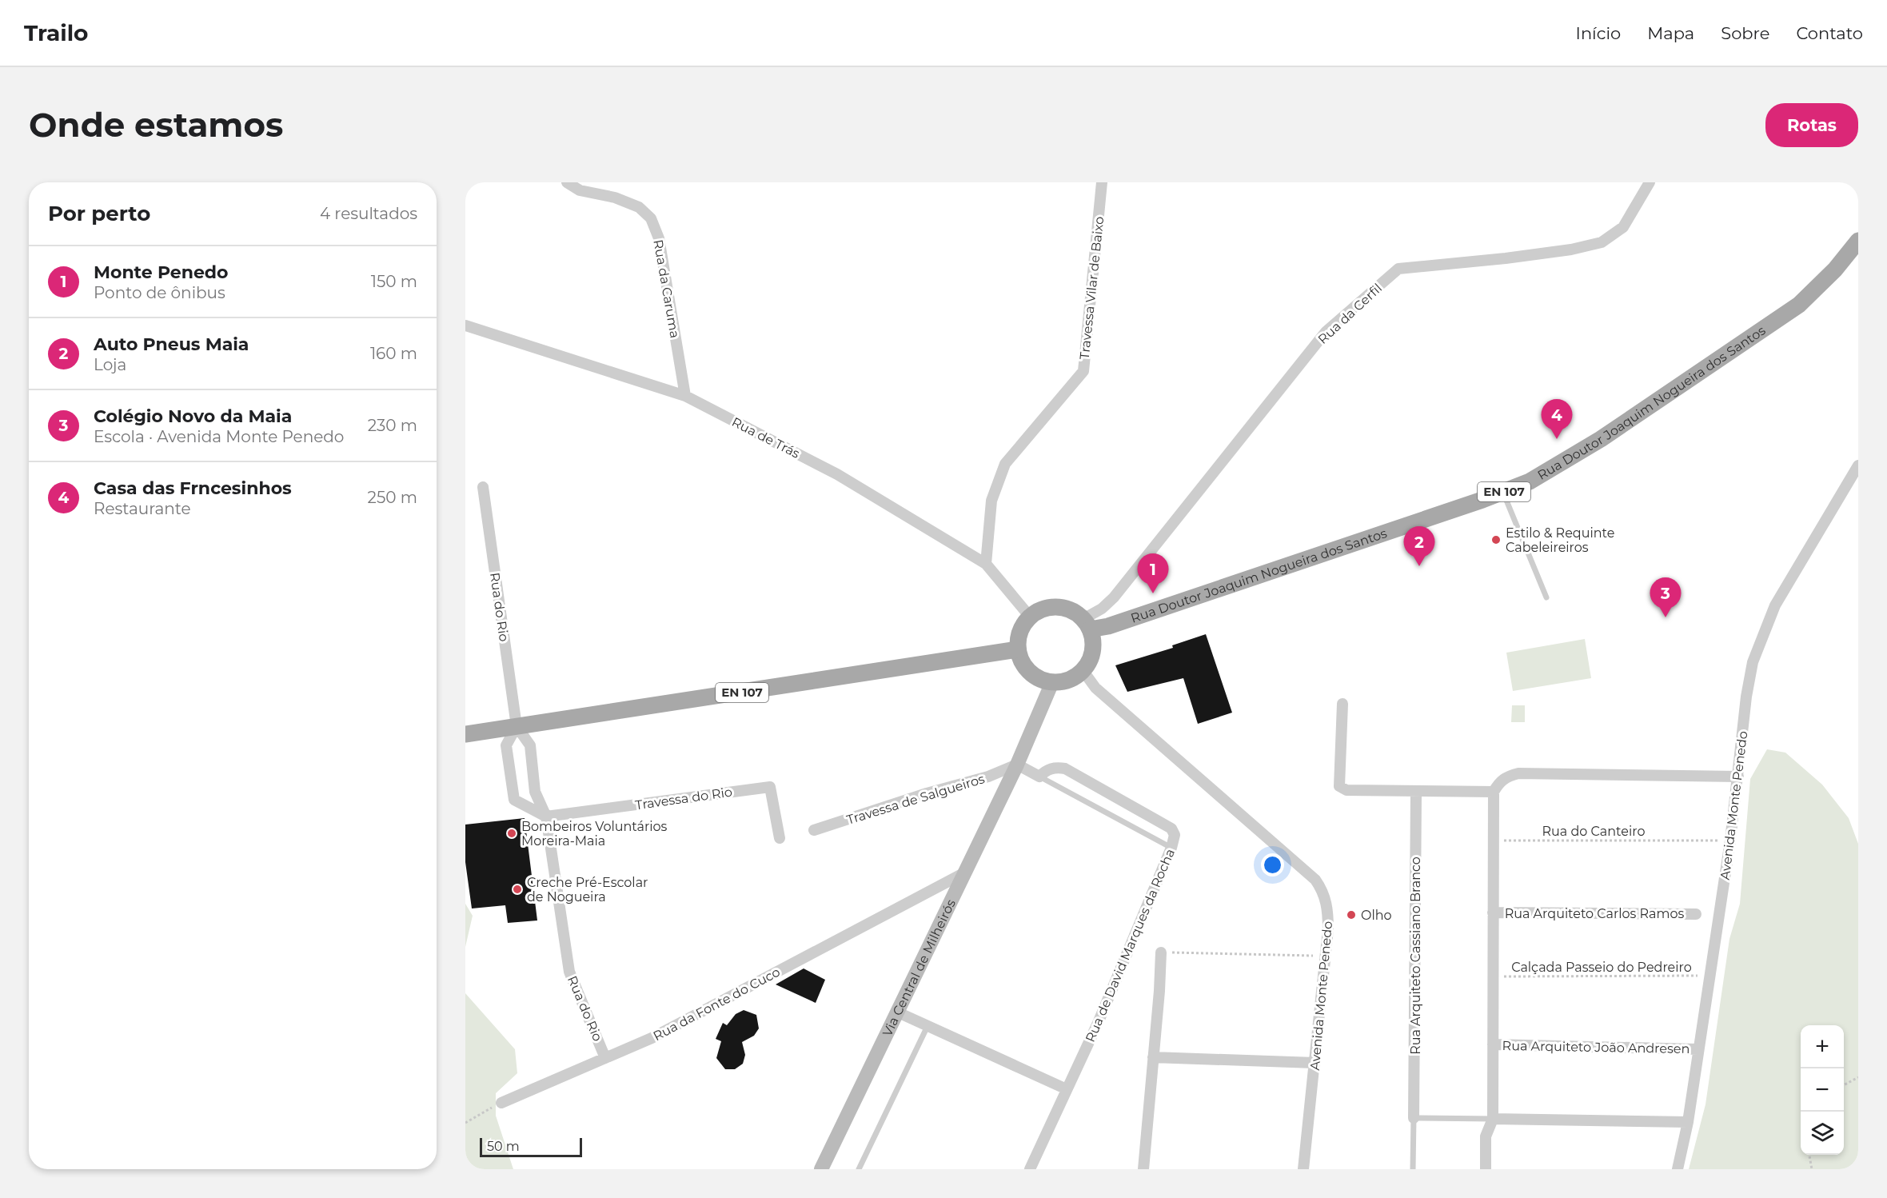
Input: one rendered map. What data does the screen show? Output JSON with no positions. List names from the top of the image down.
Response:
{
  "streets": {
    "main road": ["Rua Doutor Joaquim Nogueira dos Santos", "EN 107"],
    "street": [
      "Travessa Vilar de Baixo",
      "Rua da Caruma",
      "Rua da Cerfil",
      "Rua de Trás",
      "Rua do Rio",
      "Travessa do Rio",
      "Travessa de Salgueiros",
      "Avenida Monte Penedo",
      "Rua Arquiteto Carlos Ramos",
      "Rua de David Marques da Rocha",
      "Rua Arquiteto Cassiano Branco",
      "Via Central de Milheirós",
      "Rua da Fonte do Cuco",
      "Rua Arquiteto João Andresen"
    ],
    "path": ["Rua do Canteiro", "Calçada Passeio do Pedreiro"]
  },
  "crossings": [
    ["Travessa Vilar de Baixo", "Rua de Trás"],
    ["Rua da Caruma", "Rua de Trás"],
    ["Rua da Cerfil", "Rua Doutor Joaquim Nogueira dos Santos"],
    ["Rua da Cerfil", "Rua de Trás"],
    ["Rua da Cerfil", "EN 107"],
    ["Rua da Cerfil", "Avenida Monte Penedo"],
    ["Rua da Cerfil", "Via Central de Milheirós"],
    ["Rua Doutor Joaquim Nogueira dos Santos", "Rua de Trás"],
    ["Rua Doutor Joaquim Nogueira dos Santos", "EN 107"],
    ["Rua Doutor Joaquim Nogueira dos Santos", "Avenida Monte Penedo"],
    ["Rua Doutor Joaquim Nogueira dos Santos", "Via Central de Milheirós"],
    ["Rua de Trás", "EN 107"],
    ["Rua de Trás", "Avenida Monte Penedo"],
    ["Rua de Trás", "Via Central de Milheirós"],
    ["EN 107", "Rua do Rio"],
    ["EN 107", "Avenida Monte Penedo"],
    ["EN 107", "Via Central de Milheirós"],
    ["Rua do Rio", "Travessa do Rio"],
    ["Rua do Rio", "Rua da Fonte do Cuco"],
    ["Travessa de Salgueiros", "Via Central de Milheirós"],
    ["Avenida Monte Penedo", "Rua do Canteiro"],
    ["Avenida Monte Penedo", "Via Central de Milheirós"],
    ["Avenida Monte Penedo", "Calçada Passeio do Pedreiro"],
    ["Avenida Monte Penedo", "Rua Arquiteto João Andresen"],
    ["Via Central de Milheirós", "Rua da Fonte do Cuco"]
  ],
  "places": [
    "Estilo & Requinte Cabeleireiros",
    "Bombeiros Voluntários Moreira-Maia",
    "Creche Pré-Escolar de Nogueira",
    "Olho"
  ],
  "scale_bar": "50 m",
  "page": {
    "header": "Trailo",
    "nav": [
      "Início",
      "Mapa",
      "Sobre",
      "Contato"
    ],
    "buttons": "Rotas",
    "title": "Onde estamos",
    "heading": ["Por perto", "4 resultados"],
    "list": [
      {
        "mark": "1",
        "name": "Monte Penedo",
        "note": "Ponto de ônibus",
        "value": "150 m"
      },
      {
        "mark": "2",
        "name": "Auto Pneus Maia",
        "note": "Loja",
        "value": "160 m"
      },
      {
        "mark": "3",
        "name": "Colégio Novo da Maia",
        "note": "Escola · Avenida Monte Penedo",
        "value": "230 m"
      },
      {
        "mark": "4",
        "name": "Casa das Frncesinhos",
        "note": "Restaurante",
        "value": "250 m"
      }
    ],
    "pins": [
      "4",
      "2",
      "1",
      "3"
    ],
    "map_buttons": ["+", "−"],
    "scale": "50 m"
  }
}
